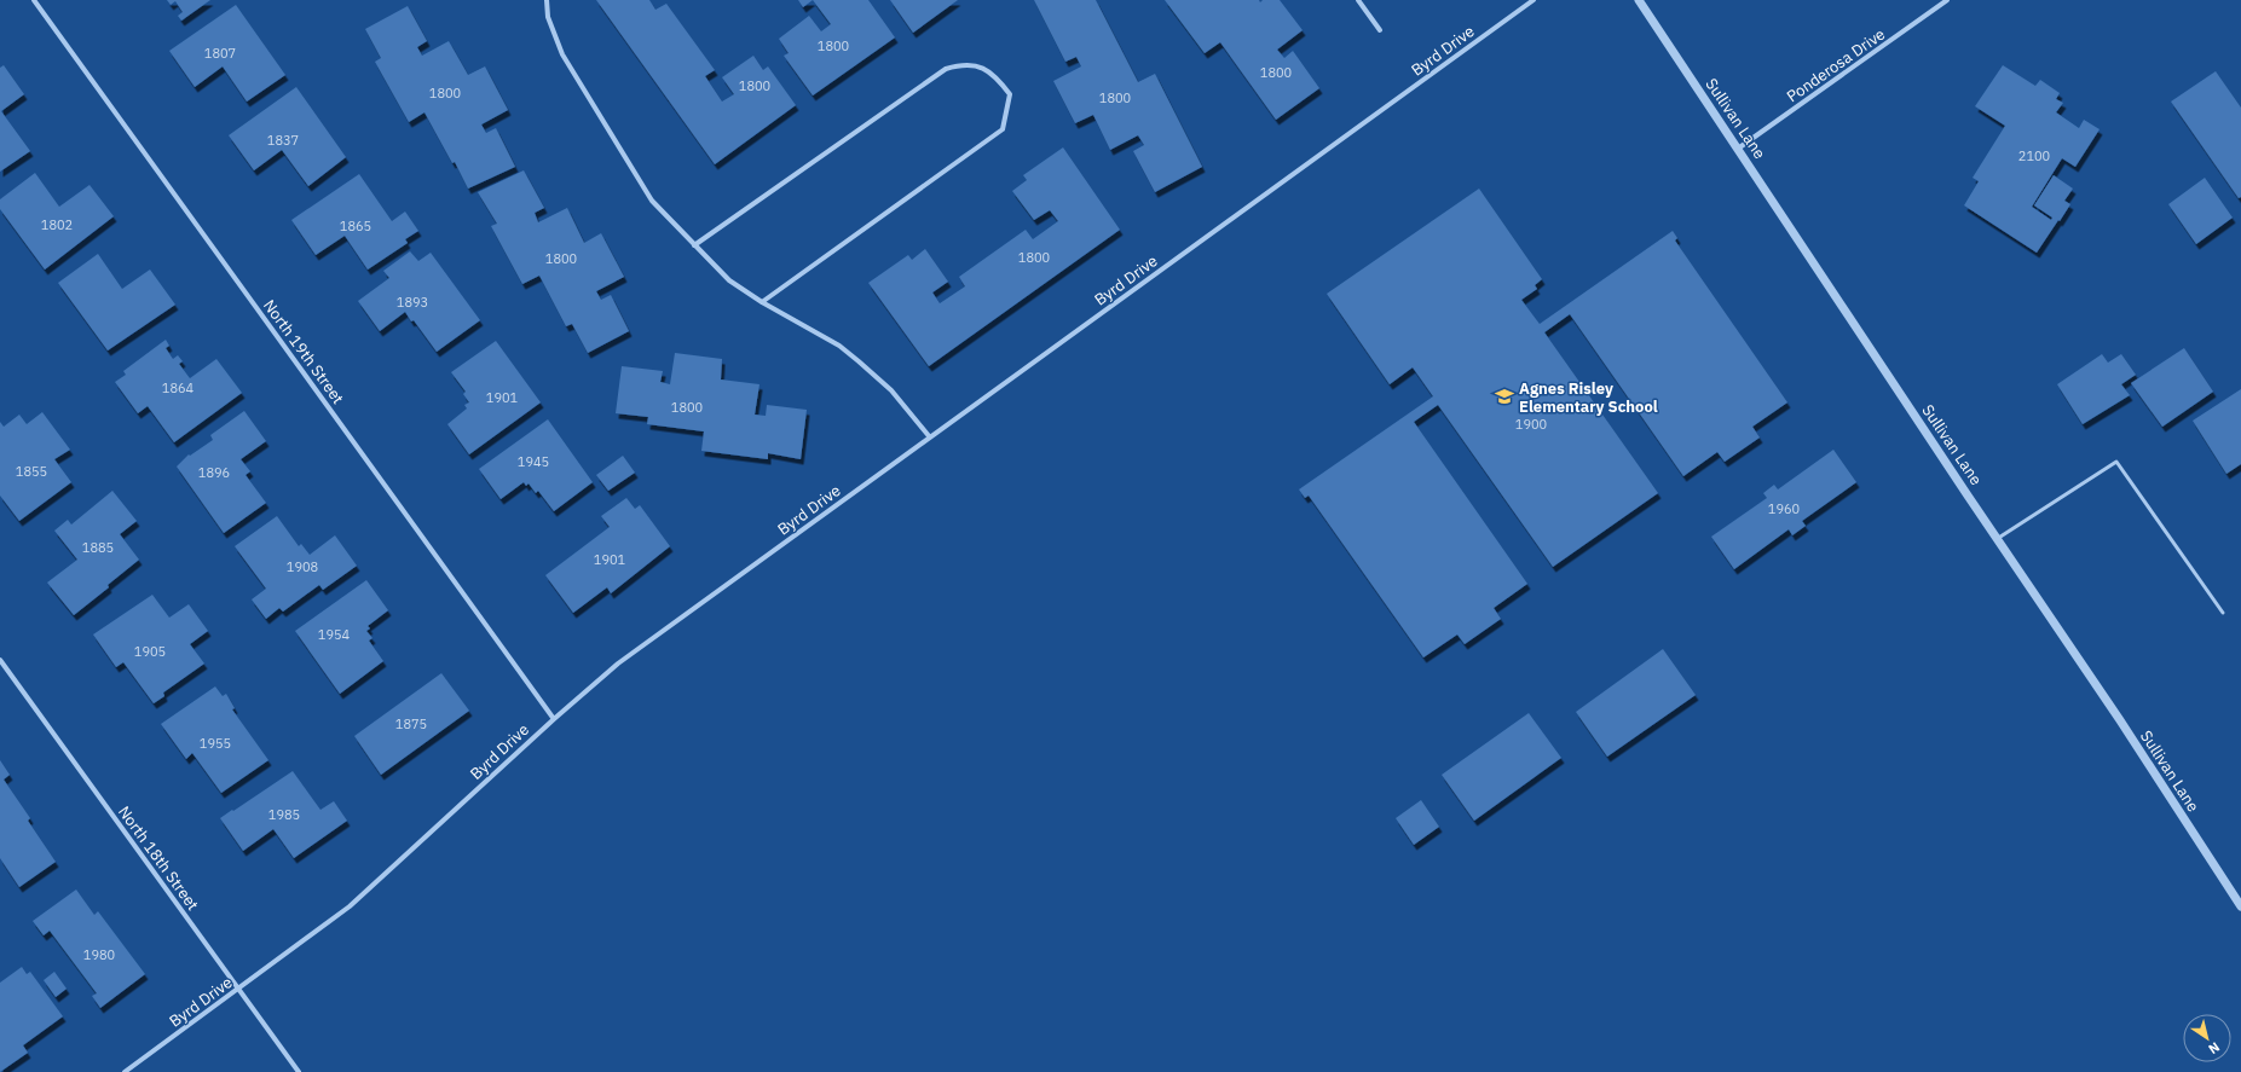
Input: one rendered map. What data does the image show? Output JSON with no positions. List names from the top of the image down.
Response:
{
  "streets": {
    "street": [
      "Byrd Drive",
      "Ponderosa Drive",
      "Sullivan Lane",
      "North 19th Street",
      "North 18th Street"
    ]
  },
  "crossings": [
    ["Byrd Drive", "North 19th Street"],
    ["Byrd Drive", "North 18th Street"],
    ["Ponderosa Drive", "Sullivan Lane"]
  ],
  "places": {
    "school or university": ["Agnes Risley Elementary School"]
  },
  "house_numbers": [
    "1800",
    "1807",
    "1800",
    "1800",
    "1800",
    "1800",
    "1837",
    "2100",
    "1802",
    "1865",
    "1800",
    "1800",
    "1893",
    "1864",
    "1901",
    "1800",
    "1900",
    "1945",
    "1855",
    "1896",
    "1960",
    "1885",
    "1901",
    "1908",
    "1954",
    "1905",
    "1875",
    "1955",
    "1985",
    "1980"
  ],
  "north": "bottom right"
}
